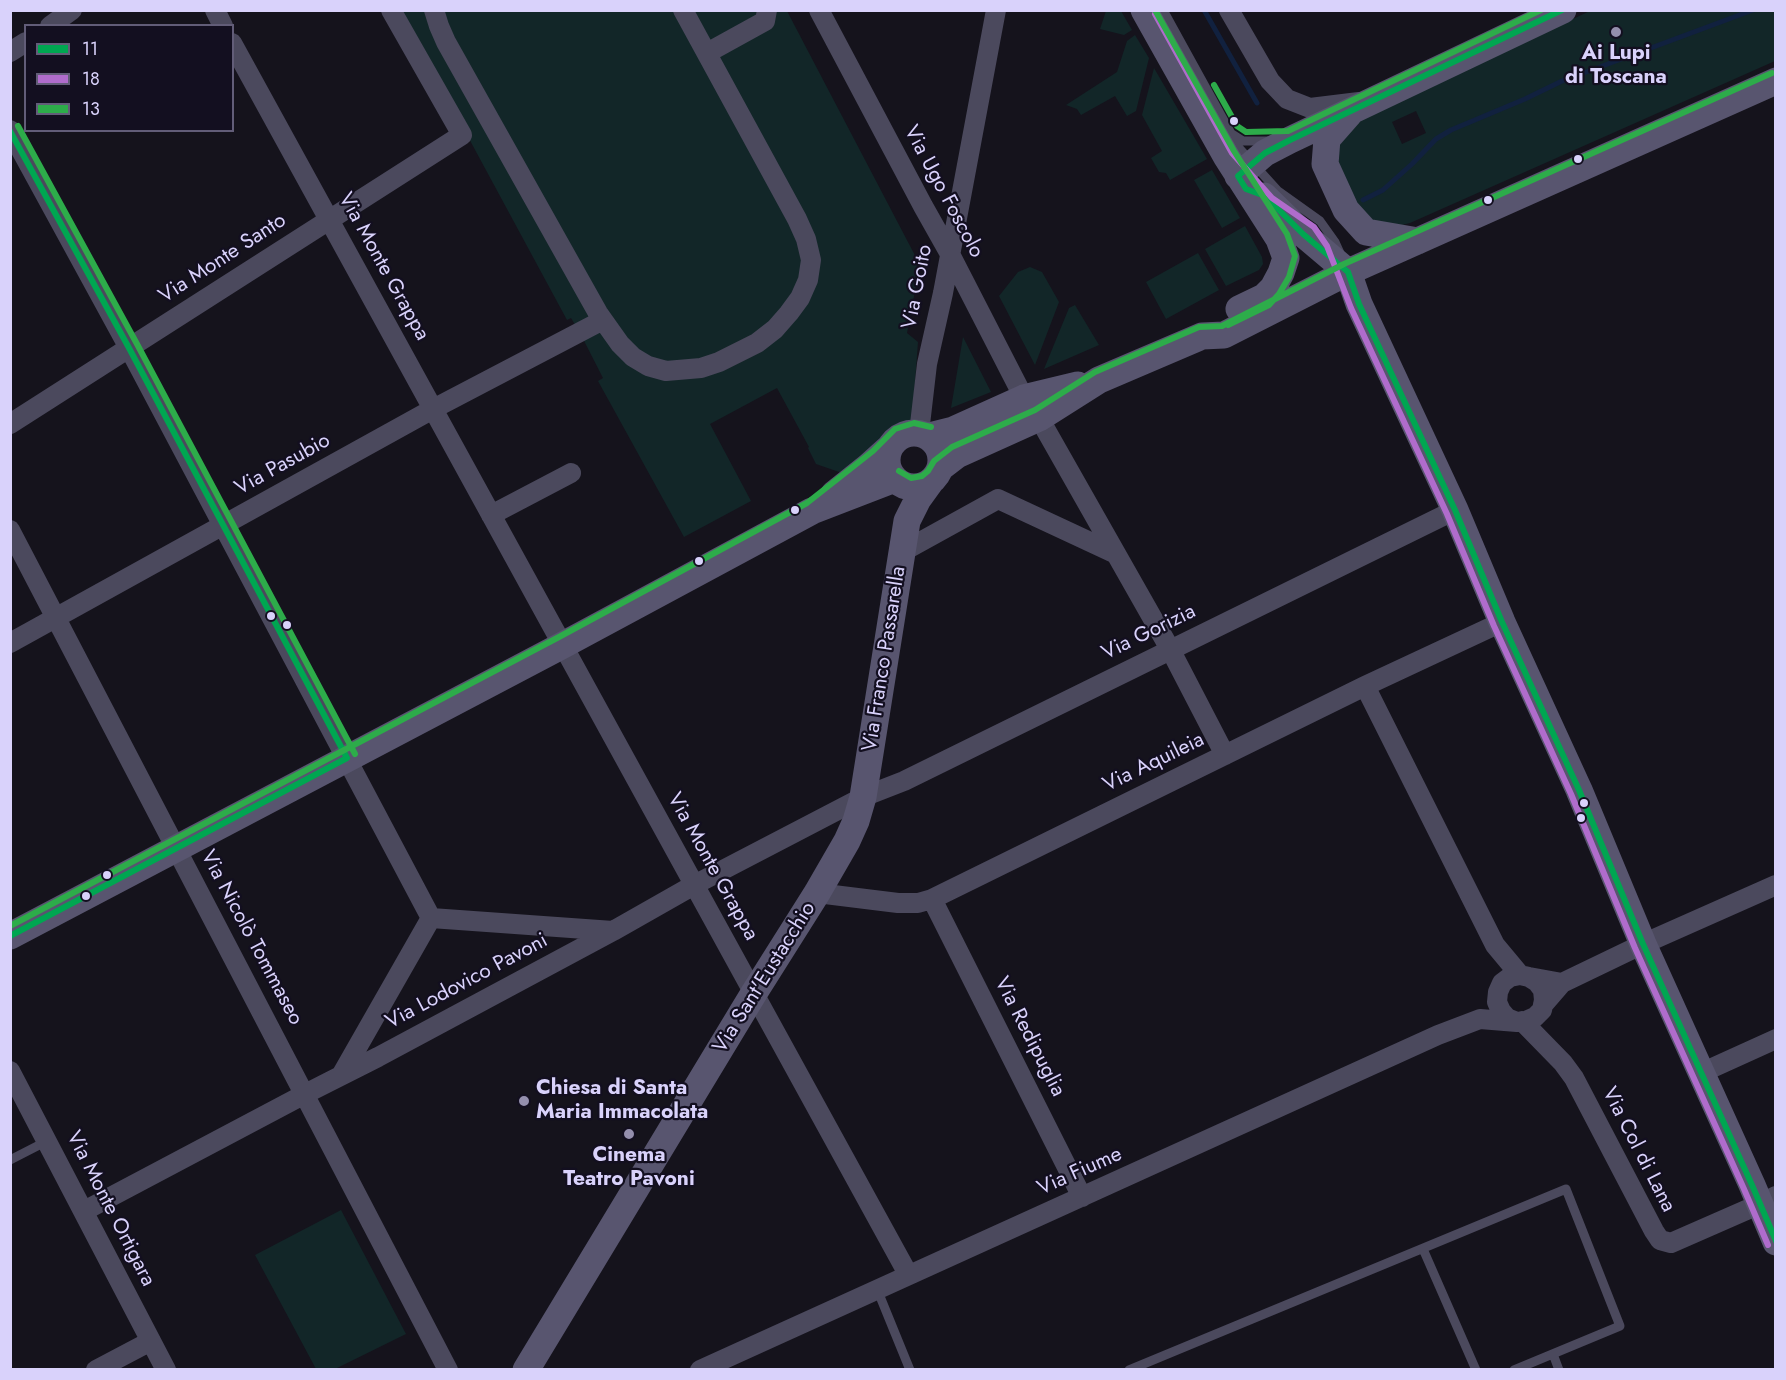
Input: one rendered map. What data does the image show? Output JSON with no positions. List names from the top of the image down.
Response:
{
  "streets": {
    "street": [
      "Via Ugo Foscolo",
      "Via Monte Santo",
      "Via Monte Grappa",
      "Via Goito",
      "Via Pasubio",
      "Via Gorizia",
      "Via Franco Passarella",
      "Via Aquileia",
      "Via Nicolò Tommaseo",
      "Via Sant'Eustacchio",
      "Via Lodovico Pavoni",
      "Via Redipuglia",
      "Via Col di Lana",
      "Via Fiume",
      "Via Monte Ortigara"
    ]
  },
  "crossings": [
    ["Via Ugo Foscolo", "Via Goito"],
    ["Via Ugo Foscolo", "Via Gorizia"],
    ["Via Ugo Foscolo", "Via Aquileia"],
    ["Via Monte Santo", "Via Monte Grappa"],
    ["Via Monte Grappa", "Via Pasubio"],
    ["Via Monte Grappa", "Via Sant'Eustacchio"],
    ["Via Monte Grappa", "Via Lodovico Pavoni"],
    ["Via Monte Grappa", "Via Fiume"],
    ["Via Goito", "Via Franco Passarella"],
    ["Via Pasubio", "Via Nicolò Tommaseo"],
    ["Via Gorizia", "Via Franco Passarella"],
    ["Via Gorizia", "Via Sant'Eustacchio"],
    ["Via Gorizia", "Via Lodovico Pavoni"],
    ["Via Franco Passarella", "Via Sant'Eustacchio"],
    ["Via Franco Passarella", "Via Lodovico Pavoni"],
    ["Via Aquileia", "Via Sant'Eustacchio"],
    ["Via Aquileia", "Via Redipuglia"],
    ["Via Nicolò Tommaseo", "Via Lodovico Pavoni"],
    ["Via Sant'Eustacchio", "Via Lodovico Pavoni"],
    ["Via Lodovico Pavoni", "Via Monte Ortigara"],
    ["Via Redipuglia", "Via Fiume"],
    ["Via Col di Lana", "Via Fiume"]
  ],
  "places": ["Ai Lupi di Toscana", "Chiesa di Santa Maria Immacolata", "Cinema Teatro Pavoni"],
  "lines": ["transit line 11", "transit line 13", "transit line 18"],
  "legend": ["11", "18", "13"]
}
